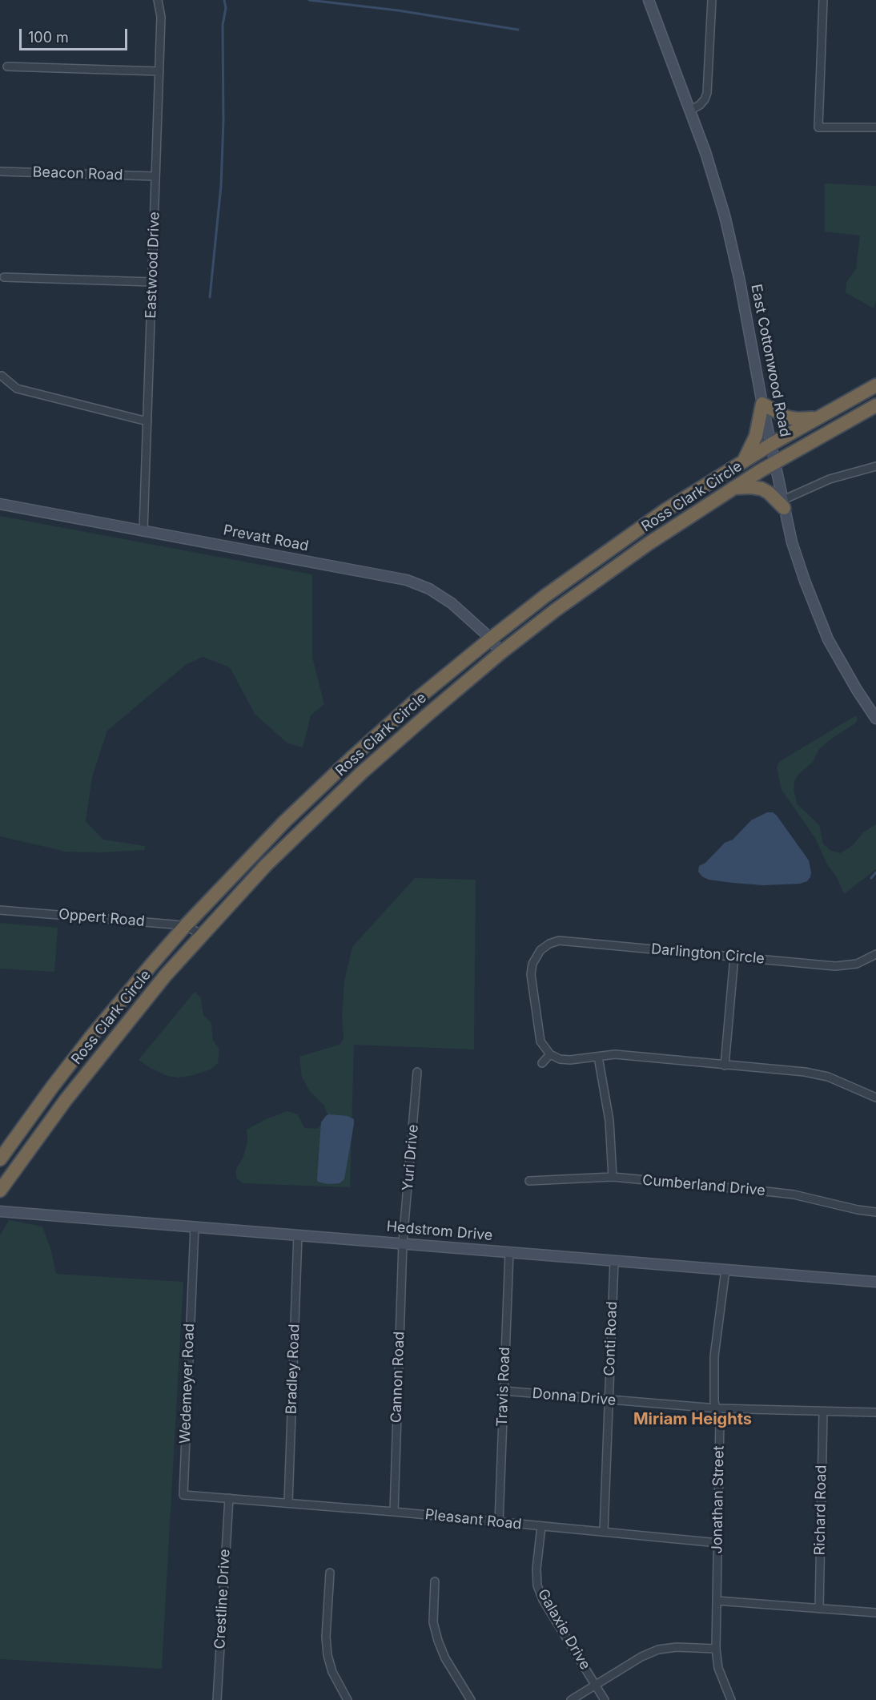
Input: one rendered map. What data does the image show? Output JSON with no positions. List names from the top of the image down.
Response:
{
  "streets": {
    "highway": ["Ross Clark Circle"],
    "street": [
      "Beacon Road",
      "Eastwood Drive",
      "East Cottonwood Road",
      "Prevatt Road",
      "Oppert Road",
      "Darlington Circle",
      "Yuri Drive",
      "Cumberland Drive",
      "Hedstrom Drive",
      "Conti Road",
      "Bradley Road",
      "Cannon Road",
      "Wedemeyer Road",
      "Travis Road",
      "Donna Drive",
      "Jonathan Street",
      "Richard Road",
      "Pleasant Road",
      "Crestline Drive",
      "Galaxie Drive"
    ]
  },
  "crossings": [
    ["Beacon Road", "Eastwood Drive"],
    ["Eastwood Drive", "Prevatt Road"],
    ["East Cottonwood Road", "Ross Clark Circle"],
    ["Ross Clark Circle", "Prevatt Road"],
    ["Ross Clark Circle", "Oppert Road"],
    ["Yuri Drive", "Hedstrom Drive"],
    ["Yuri Drive", "Cannon Road"],
    ["Hedstrom Drive", "Conti Road"],
    ["Hedstrom Drive", "Bradley Road"],
    ["Hedstrom Drive", "Cannon Road"],
    ["Hedstrom Drive", "Wedemeyer Road"],
    ["Hedstrom Drive", "Travis Road"],
    ["Hedstrom Drive", "Jonathan Street"],
    ["Conti Road", "Donna Drive"],
    ["Conti Road", "Pleasant Road"],
    ["Bradley Road", "Pleasant Road"],
    ["Cannon Road", "Pleasant Road"],
    ["Wedemeyer Road", "Pleasant Road"],
    ["Wedemeyer Road", "Crestline Drive"],
    ["Travis Road", "Donna Drive"],
    ["Travis Road", "Pleasant Road"],
    ["Donna Drive", "Jonathan Street"],
    ["Donna Drive", "Richard Road"],
    ["Jonathan Street", "Pleasant Road"],
    ["Pleasant Road", "Crestline Drive"],
    ["Pleasant Road", "Galaxie Drive"]
  ],
  "districts": ["Miriam Heights"],
  "scale_bar": "100 m"
}
